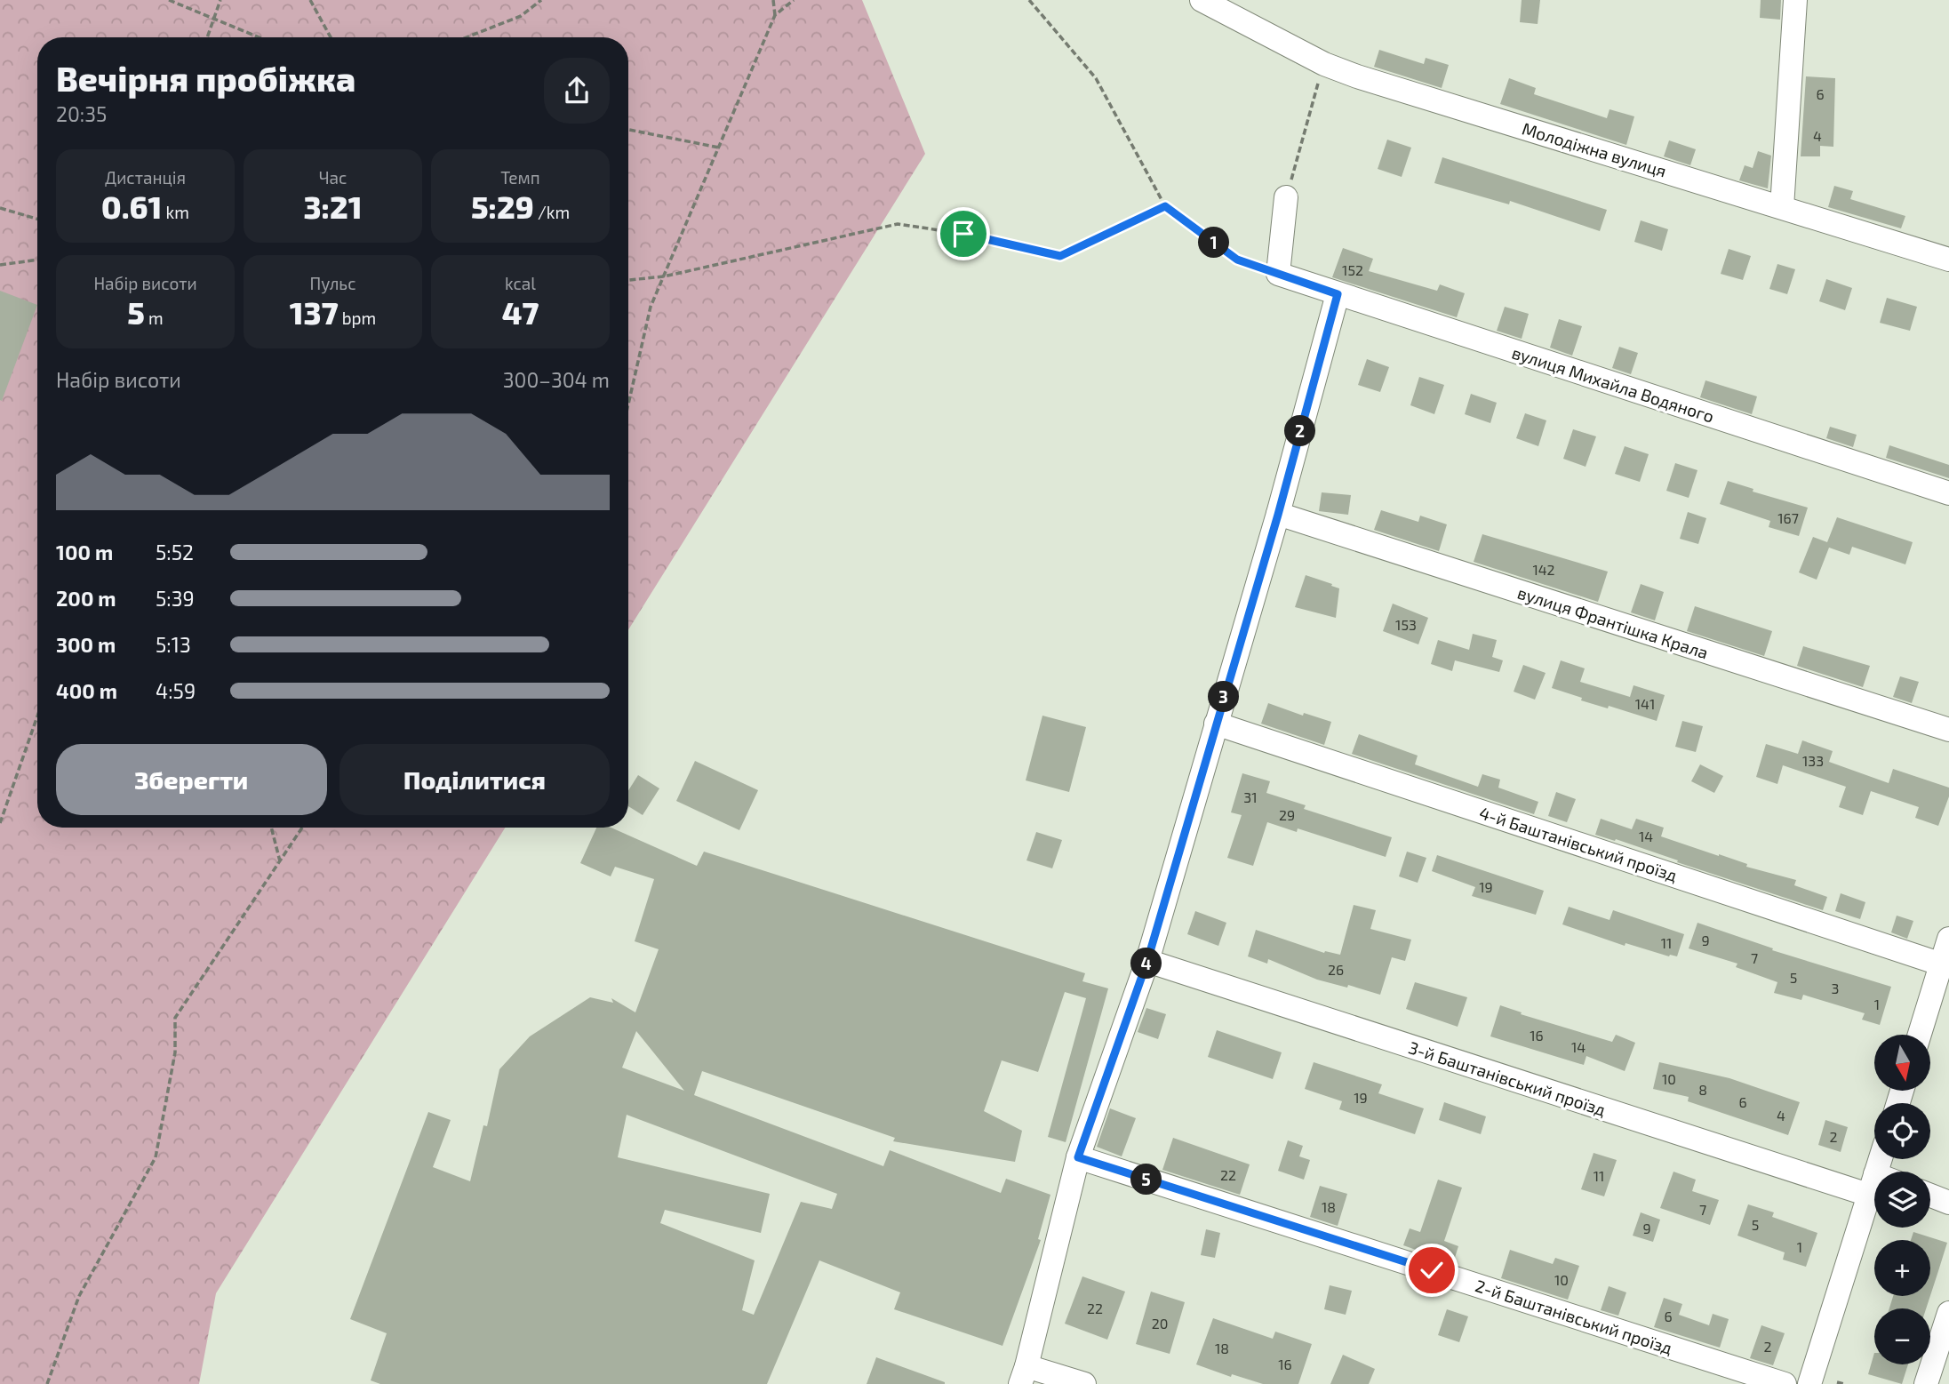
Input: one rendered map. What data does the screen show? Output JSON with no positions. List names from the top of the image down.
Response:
{
  "streets": {
    "street": [
      "Молодіжна вулиця",
      "вулиця Михайла Водяного",
      "вулиця Франтішка Крала",
      "4-й Баштанівський проїзд",
      "3-й Баштанівський проїзд",
      "2-й Баштанівський проїзд"
    ]
  },
  "house_numbers": [
    "6",
    "4",
    "152",
    "167",
    "142",
    "153",
    "141",
    "133",
    "31",
    "29",
    "14",
    "19",
    "9",
    "11",
    "7",
    "26",
    "5",
    "3",
    "1",
    "16",
    "14",
    "10",
    "8",
    "19",
    "6",
    "4",
    "2",
    "22",
    "11",
    "18",
    "7",
    "5",
    "9",
    "1",
    "10",
    "22",
    "6",
    "20",
    "2",
    "18",
    "16"
  ],
  "north": "bottom",
  "page": {
    "heading": ["Вечірня пробіжка", "20:35"],
    "stats": [
      ["Дистанція", "0.61 km"],
      ["Час", "3:21"],
      ["Темп", "5:29 /km"],
      ["Набір висоти", "5 m"],
      ["Пульс", "137 bpm"],
      ["kcal", "47"]
    ],
    "pins": [
      "1",
      "2",
      "3",
      "4",
      "5"
    ],
    "chart": ["Набір висоти", "300–304 m"],
    "list": [
      {
        "name": "100 m",
        "note": "5:52"
      },
      {
        "name": "200 m",
        "note": "5:39"
      },
      {
        "name": "300 m",
        "note": "5:13"
      },
      {
        "name": "400 m",
        "note": "4:59"
      }
    ],
    "buttons": ["Зберегти", "Поділитися"],
    "map_buttons": ["+", "−"]
  }
}
